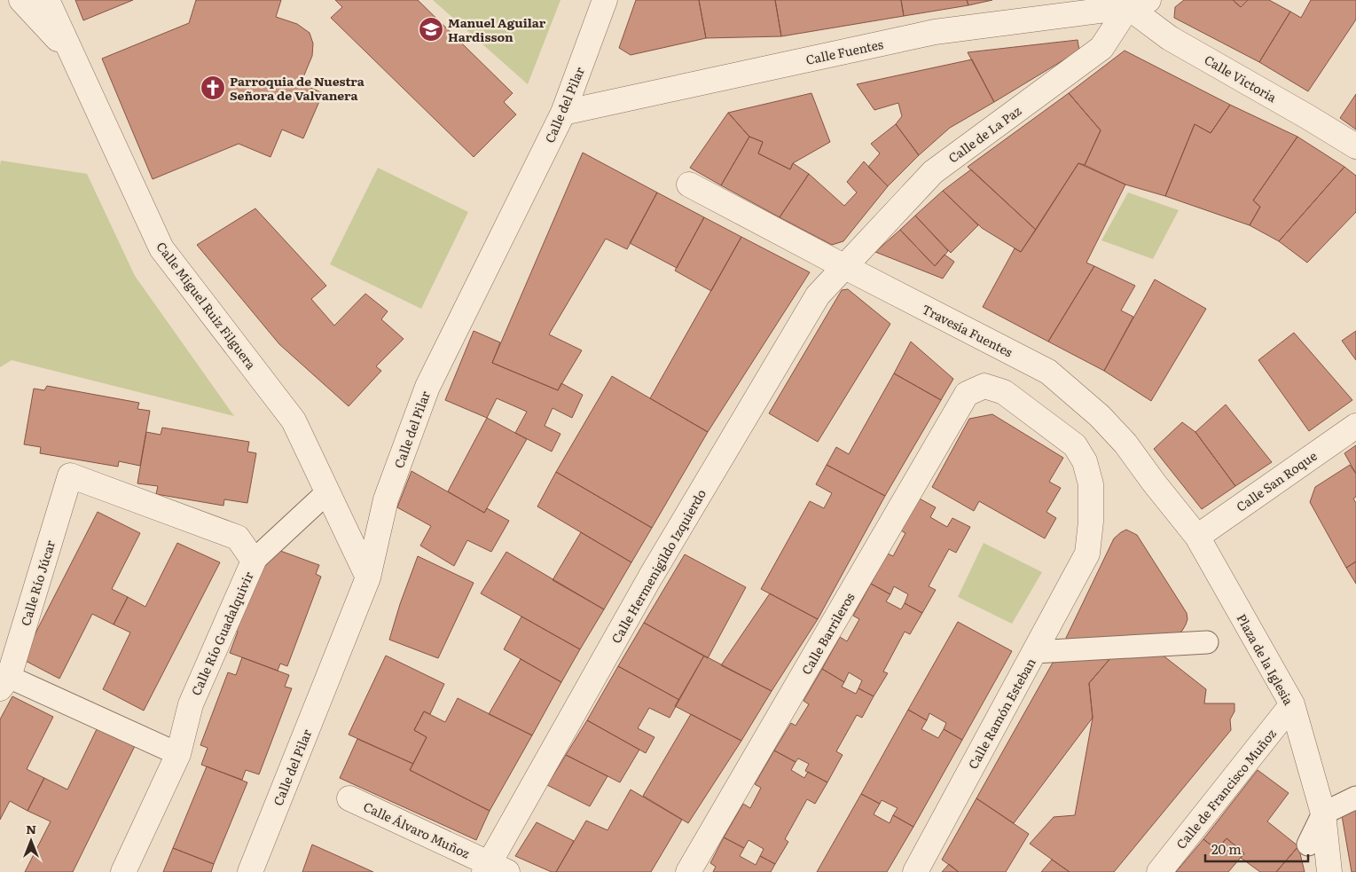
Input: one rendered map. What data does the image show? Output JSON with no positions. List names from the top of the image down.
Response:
{
  "streets": {
    "street": [
      "Calle Fuentes",
      "Calle Victoria",
      "Calle del Pilar",
      "Calle de La Paz",
      "Calle Miguel Ruiz Filguera",
      "Travesía Fuentes",
      "Calle San Roque",
      "Calle Hermenigildo Izquierdo",
      "Calle Río Júcar",
      "Calle Río Guadalquivir",
      "Calle Barrileros",
      "Plaza de la Iglesia",
      "Calle Ramón Esteban",
      "Calle de Francisco Muñoz",
      "Calle Álvaro Muñoz"
    ]
  },
  "crossings": [
    ["Calle Fuentes", "Calle Victoria"],
    ["Calle Fuentes", "Calle del Pilar"],
    ["Calle Fuentes", "Calle de La Paz"],
    ["Calle Victoria", "Calle de La Paz"],
    ["Calle del Pilar", "Calle Miguel Ruiz Filguera"],
    ["Calle de La Paz", "Travesía Fuentes"],
    ["Calle de La Paz", "Calle Hermenigildo Izquierdo"],
    ["Travesía Fuentes", "Calle San Roque"],
    ["Travesía Fuentes", "Calle Hermenigildo Izquierdo"],
    ["Travesía Fuentes", "Plaza de la Iglesia"],
    ["Calle San Roque", "Plaza de la Iglesia"],
    ["Calle Hermenigildo Izquierdo", "Calle Álvaro Muñoz"],
    ["Calle Río Júcar", "Calle Río Guadalquivir"],
    ["Calle Barrileros", "Calle Ramón Esteban"],
    ["Plaza de la Iglesia", "Calle de Francisco Muñoz"]
  ],
  "places": {
    "school or university": ["Manuel Aguilar Hardisson"],
    "church": ["Parroquia de Nuestra Señora de Valvanera"]
  },
  "scale_bar": "20 m",
  "north": "top"
}
